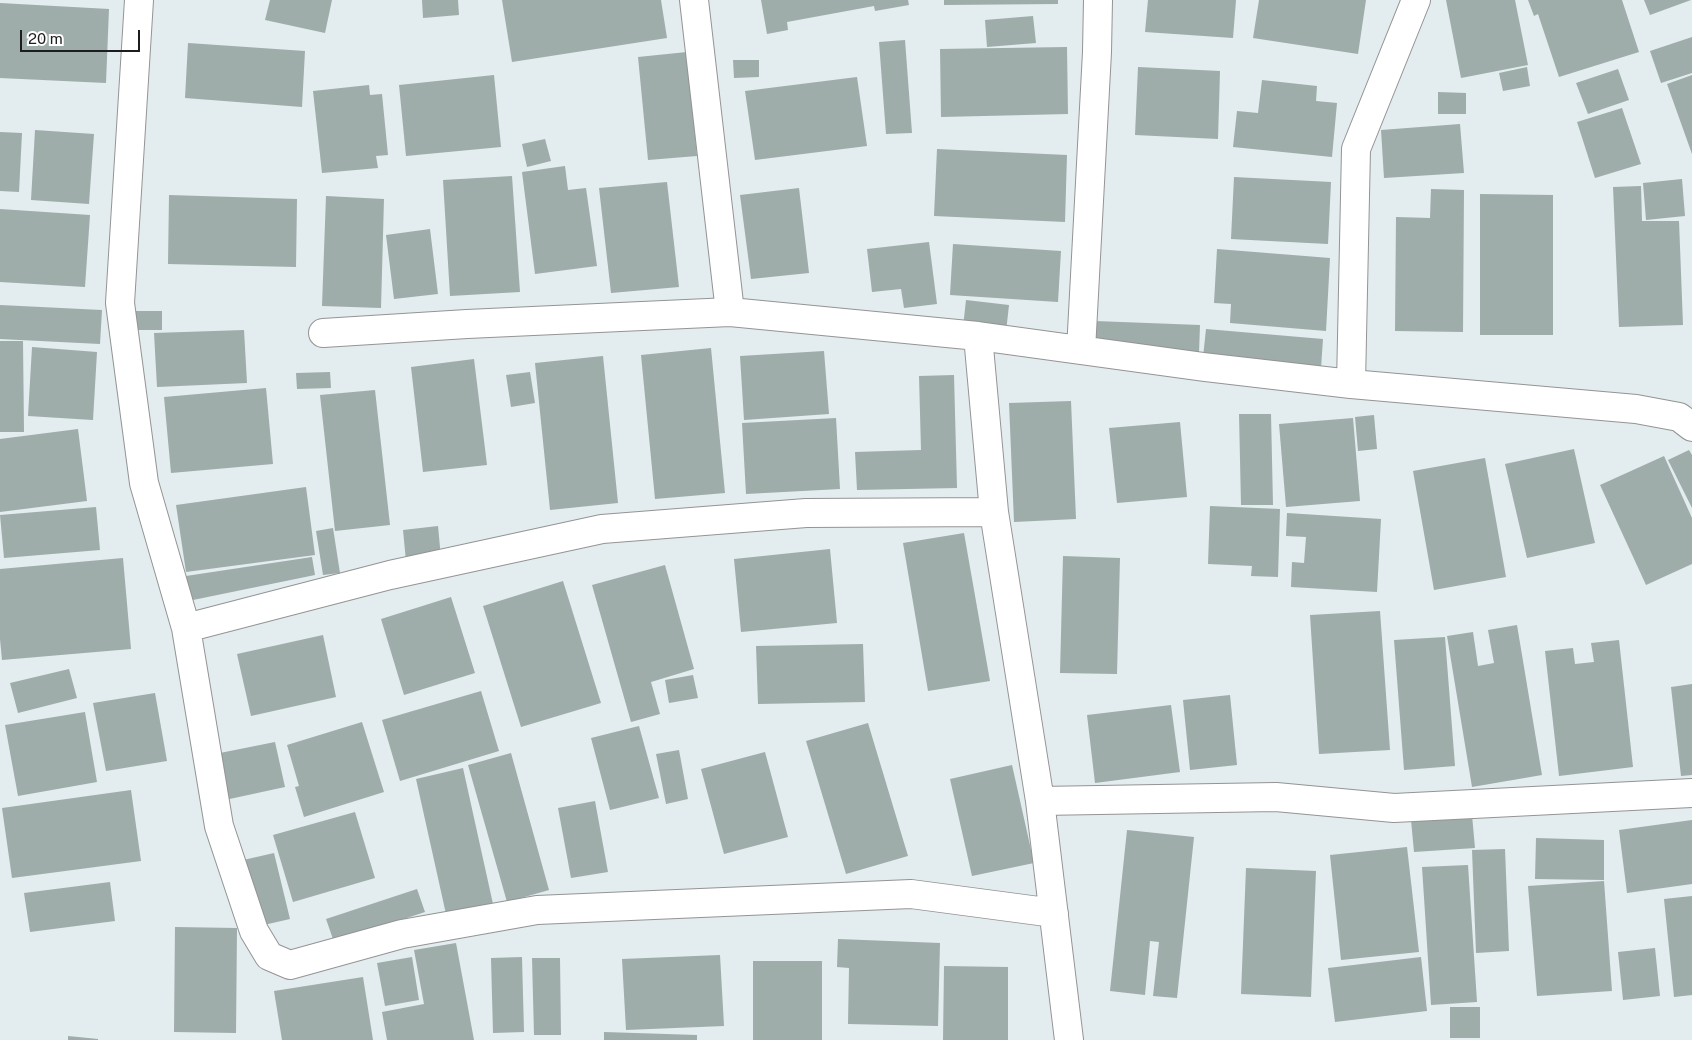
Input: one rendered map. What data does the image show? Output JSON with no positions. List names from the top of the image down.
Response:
{
  "scale_bar": "20 m"
}
